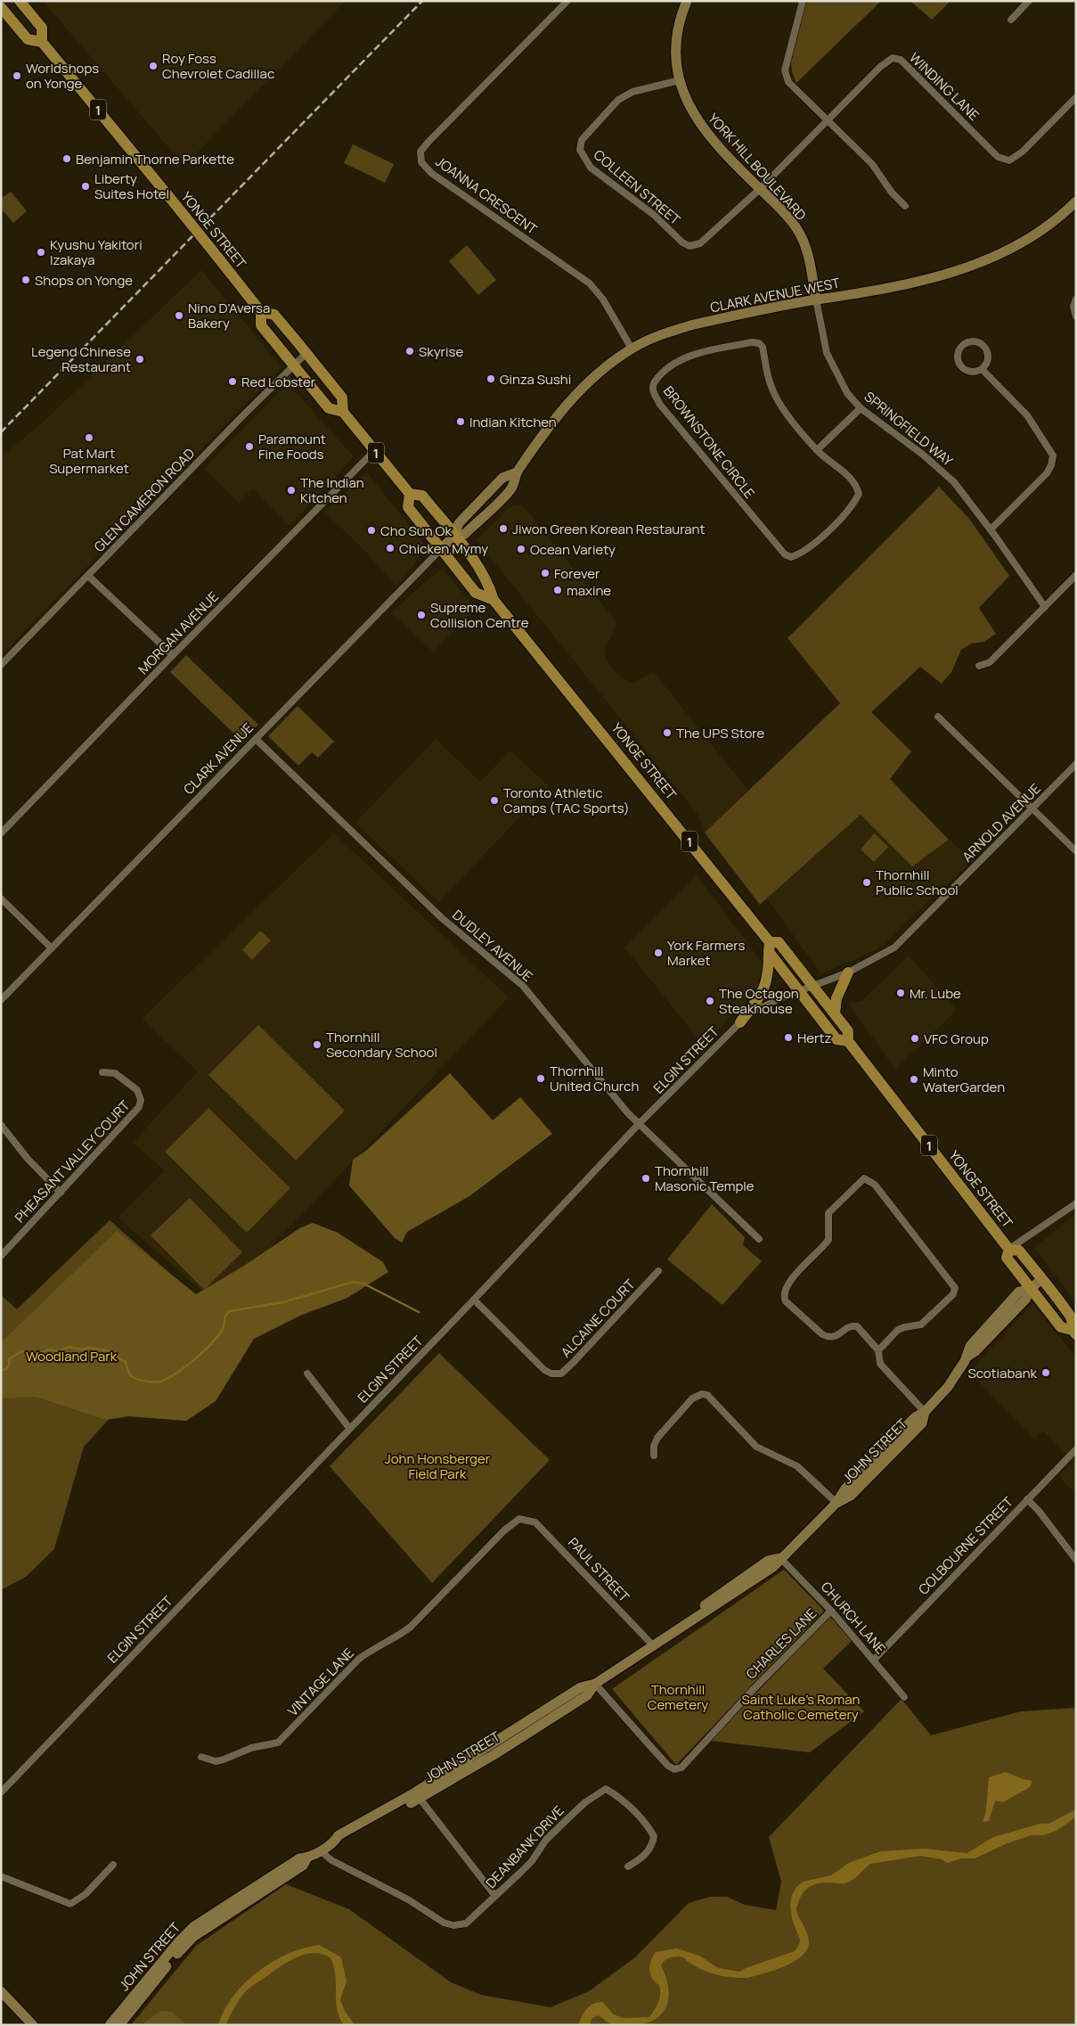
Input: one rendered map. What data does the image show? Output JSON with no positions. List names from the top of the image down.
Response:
{
  "streets": {
    "main road": [
      "1",
      "YORK HILL BOULEVARD",
      "YONGE STREET",
      "CLARK AVENUE WEST",
      "CLARK AVENUE",
      "JOHN STREET"
    ],
    "street": [
      "WINDING LANE",
      "COLLEEN STREET",
      "JOANNA CRESCENT",
      "SPRINGFIELD WAY",
      "BROWNSTONE CIRCLE",
      "GLEN CAMERON ROAD",
      "MORGAN AVENUE",
      "ARNOLD AVENUE",
      "DUDLEY AVENUE",
      "ELGIN STREET",
      "PHEASANT VALLEY COURT",
      "ALCAINE COURT",
      "COLBOURNE STREET",
      "PAUL STREET",
      "CHURCH LANE",
      "CHARLES LANE",
      "VINTAGE LANE",
      "DEANBANK DRIVE"
    ]
  },
  "crossings": [
    ["WINDING LANE", "YORK HILL BOULEVARD"],
    ["WINDING LANE", "COLLEEN STREET"],
    ["YORK HILL BOULEVARD", "COLLEEN STREET"],
    ["YORK HILL BOULEVARD", "CLARK AVENUE WEST"],
    ["YORK HILL BOULEVARD", "SPRINGFIELD WAY"],
    ["JOANNA CRESCENT", "CLARK AVENUE WEST"],
    ["YONGE STREET", "CLARK AVENUE WEST"],
    ["YONGE STREET", "GLEN CAMERON ROAD"],
    ["YONGE STREET", "MORGAN AVENUE"],
    ["YONGE STREET", "CLARK AVENUE"],
    ["YONGE STREET", "ARNOLD AVENUE"],
    ["YONGE STREET", "ELGIN STREET"],
    ["YONGE STREET", "JOHN STREET"],
    ["CLARK AVENUE WEST", "SPRINGFIELD WAY"],
    ["CLARK AVENUE WEST", "CLARK AVENUE"],
    ["CLARK AVENUE", "DUDLEY AVENUE"],
    ["ARNOLD AVENUE", "ELGIN STREET"],
    ["DUDLEY AVENUE", "ELGIN STREET"],
    ["ELGIN STREET", "ALCAINE COURT"],
    ["JOHN STREET", "PAUL STREET"],
    ["JOHN STREET", "CHURCH LANE"],
    ["JOHN STREET", "CHARLES LANE"],
    ["JOHN STREET", "DEANBANK DRIVE"],
    ["COLBOURNE STREET", "CHURCH LANE"],
    ["PAUL STREET", "VINTAGE LANE"],
    ["CHURCH LANE", "CHARLES LANE"]
  ],
  "parks": [
    "Woodland Park",
    "John Honsberger Field Park",
    "Thornhill Cemetery",
    "Saint Luke’s Roman Catholic Cemetery"
  ],
  "places": [
    "Roy Foss Chevrolet Cadillac",
    "Worldshops on Yonge",
    "Benjamin Thorne Parkette",
    "Liberty Suites Hotel",
    "Kyushu Yakitori Izakaya",
    "Shops on Yonge",
    "Nino D'Aversa Bakery",
    "Skyrise",
    "Legend Chinese Restaurant",
    "Ginza Sushi",
    "Red Lobster",
    "Indian Kitchen",
    "Pat Mart Supermarket",
    "Paramount Fine Foods",
    "The Indian Kitchen",
    "Jiwon Green Korean Restaurant",
    "Cho Sun Ok",
    "Chicken Mymy",
    "Ocean Variety",
    "Forever",
    "maxine",
    "Supreme Collision Centre",
    "The UPS Store",
    "Toronto Athletic Camps (TAC Sports)",
    "Thornhill Public School",
    "York Farmers Market",
    "Mr. Lube",
    "The Octagon Steakhouse",
    "Hertz",
    "VFC Group",
    "Thornhill Secondary School",
    "Thornhill United Church",
    "Minto WaterGarden",
    "Thornhill Masonic Temple",
    "Scotiabank"
  ]
}
